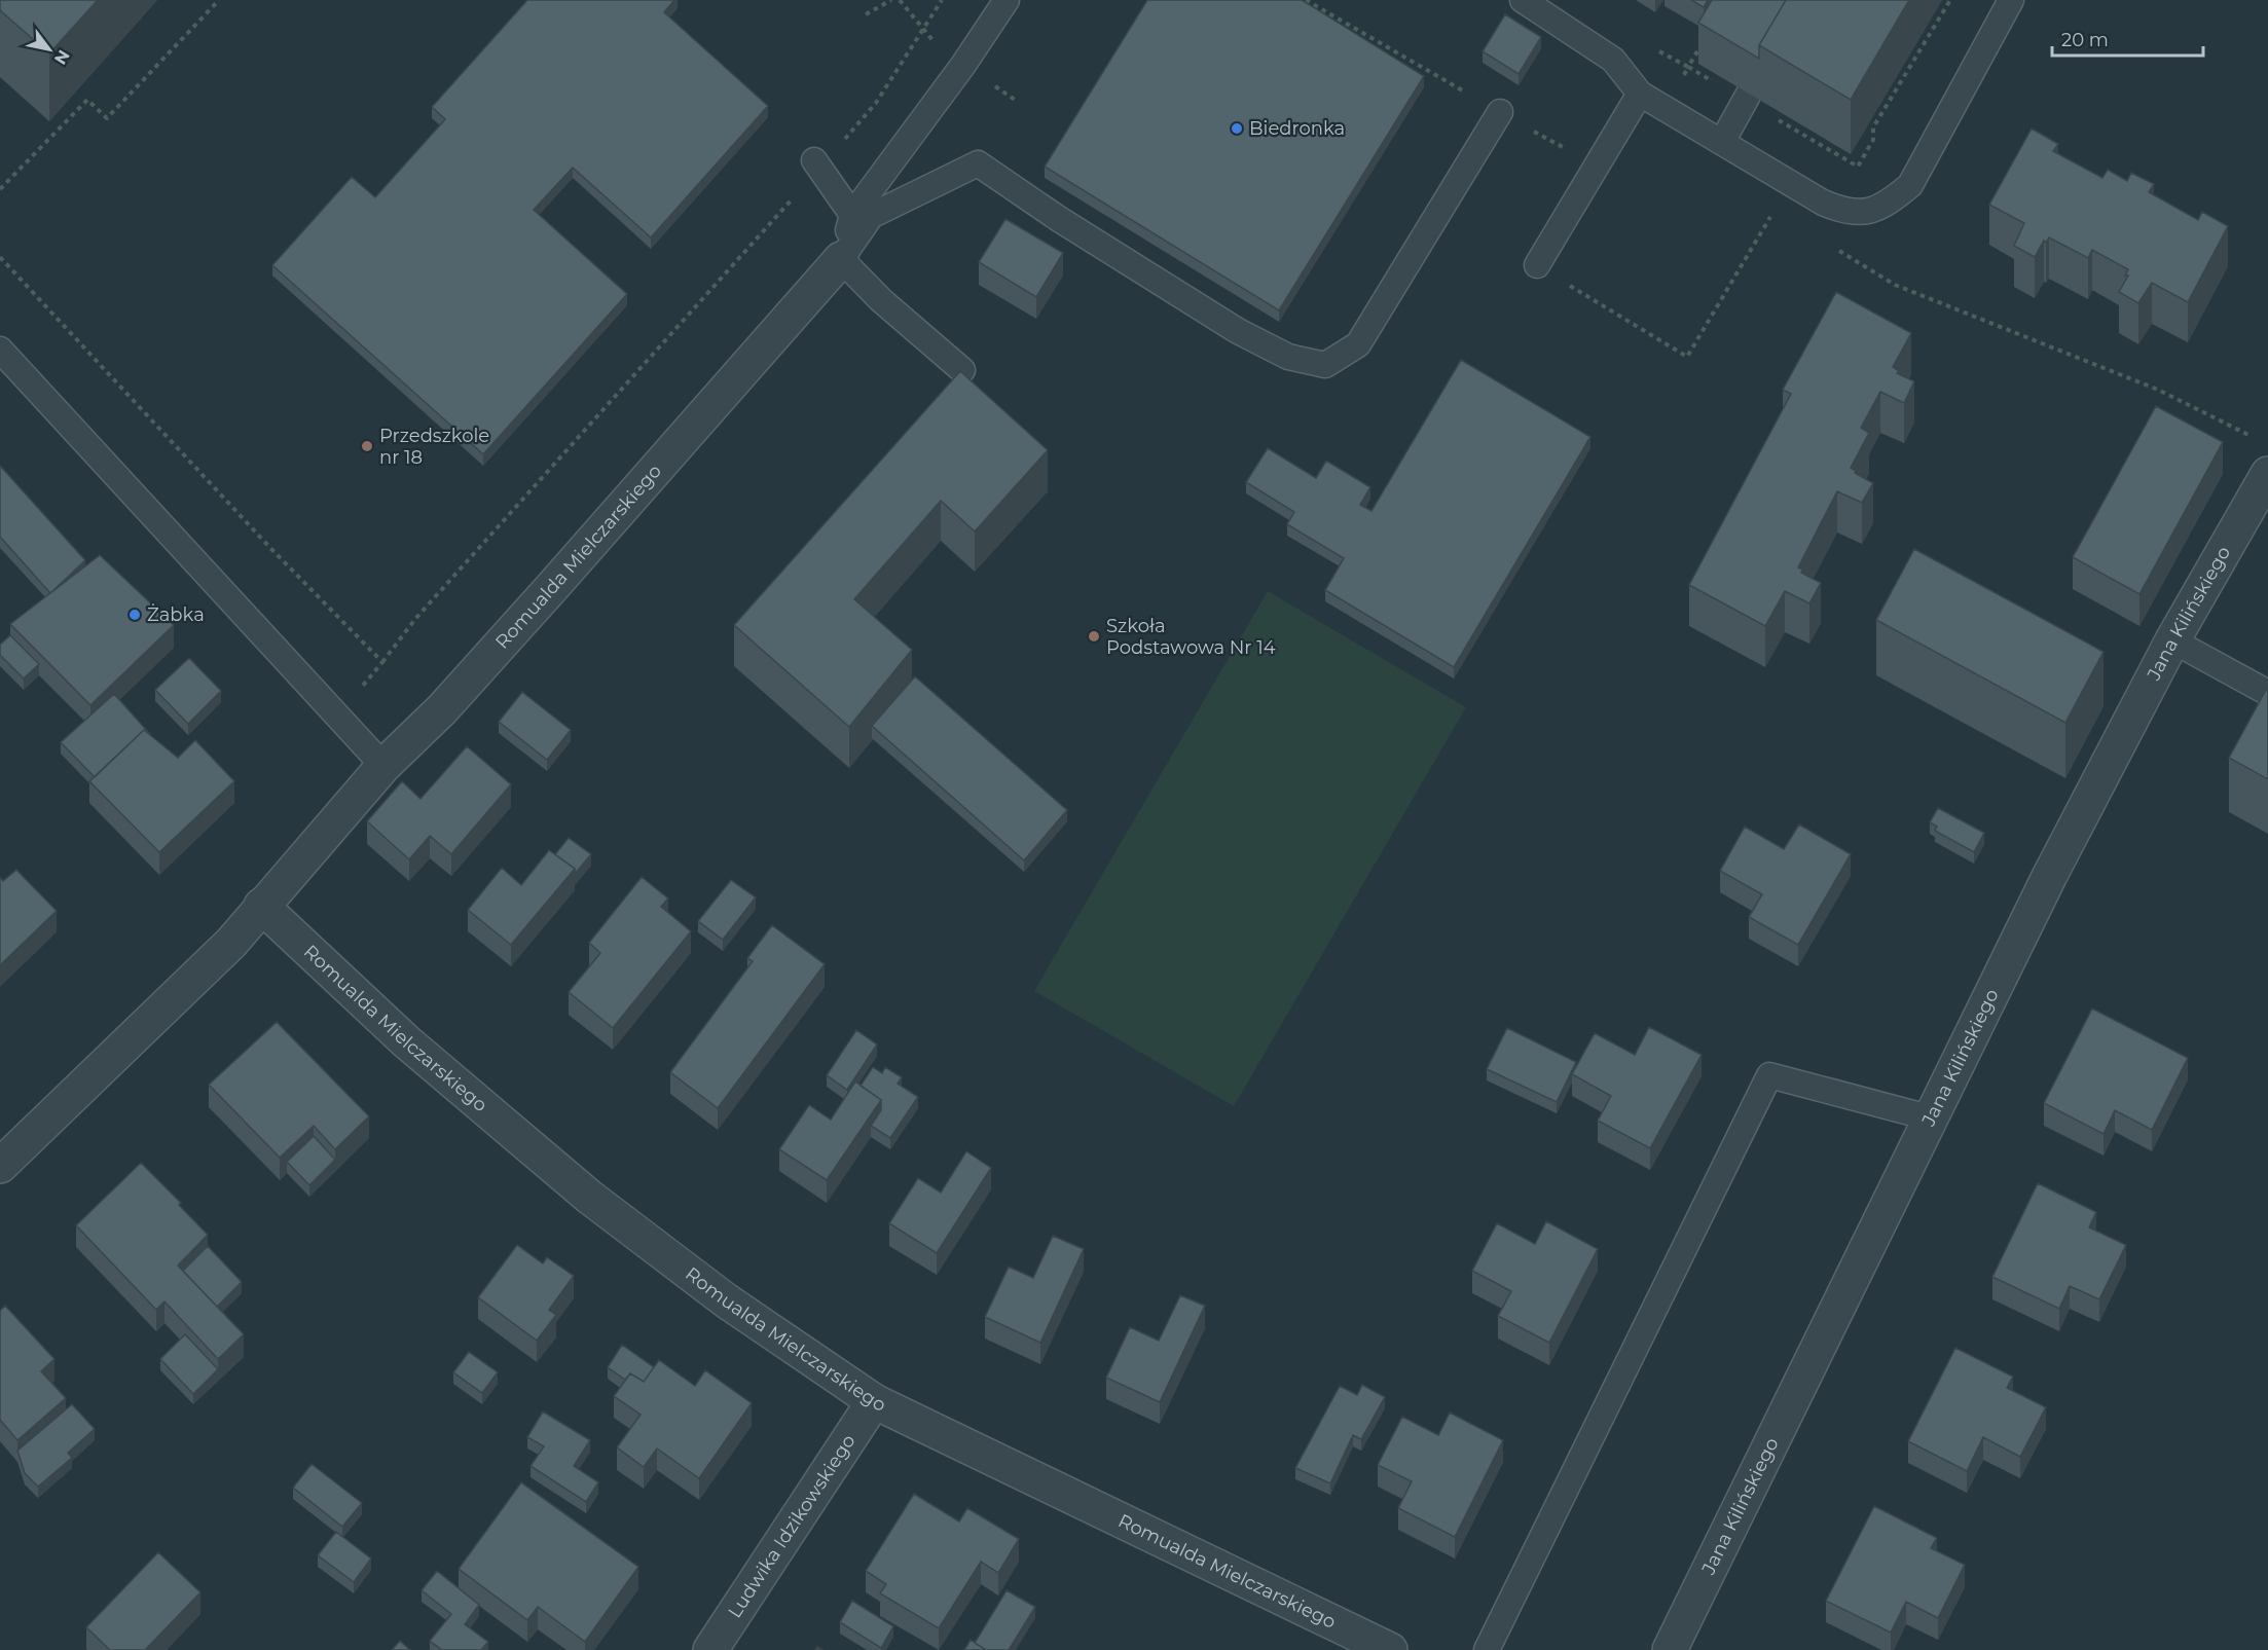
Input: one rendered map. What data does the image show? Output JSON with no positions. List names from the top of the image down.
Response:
{
  "streets": {
    "street": ["Romualda Mielczarskiego", "Jana Kilińskiego", "Ludwika Idzikowskiego"]
  },
  "crossings": [
    ["Romualda Mielczarskiego", "Ludwika Idzikowskiego"]
  ],
  "places": [
    "Biedronka",
    "Przedszkole nr 18",
    "Żabka",
    "Szkoła Podstawowa Nr 14"
  ],
  "scale_bar": "20 m",
  "north": "bottom right"
}
